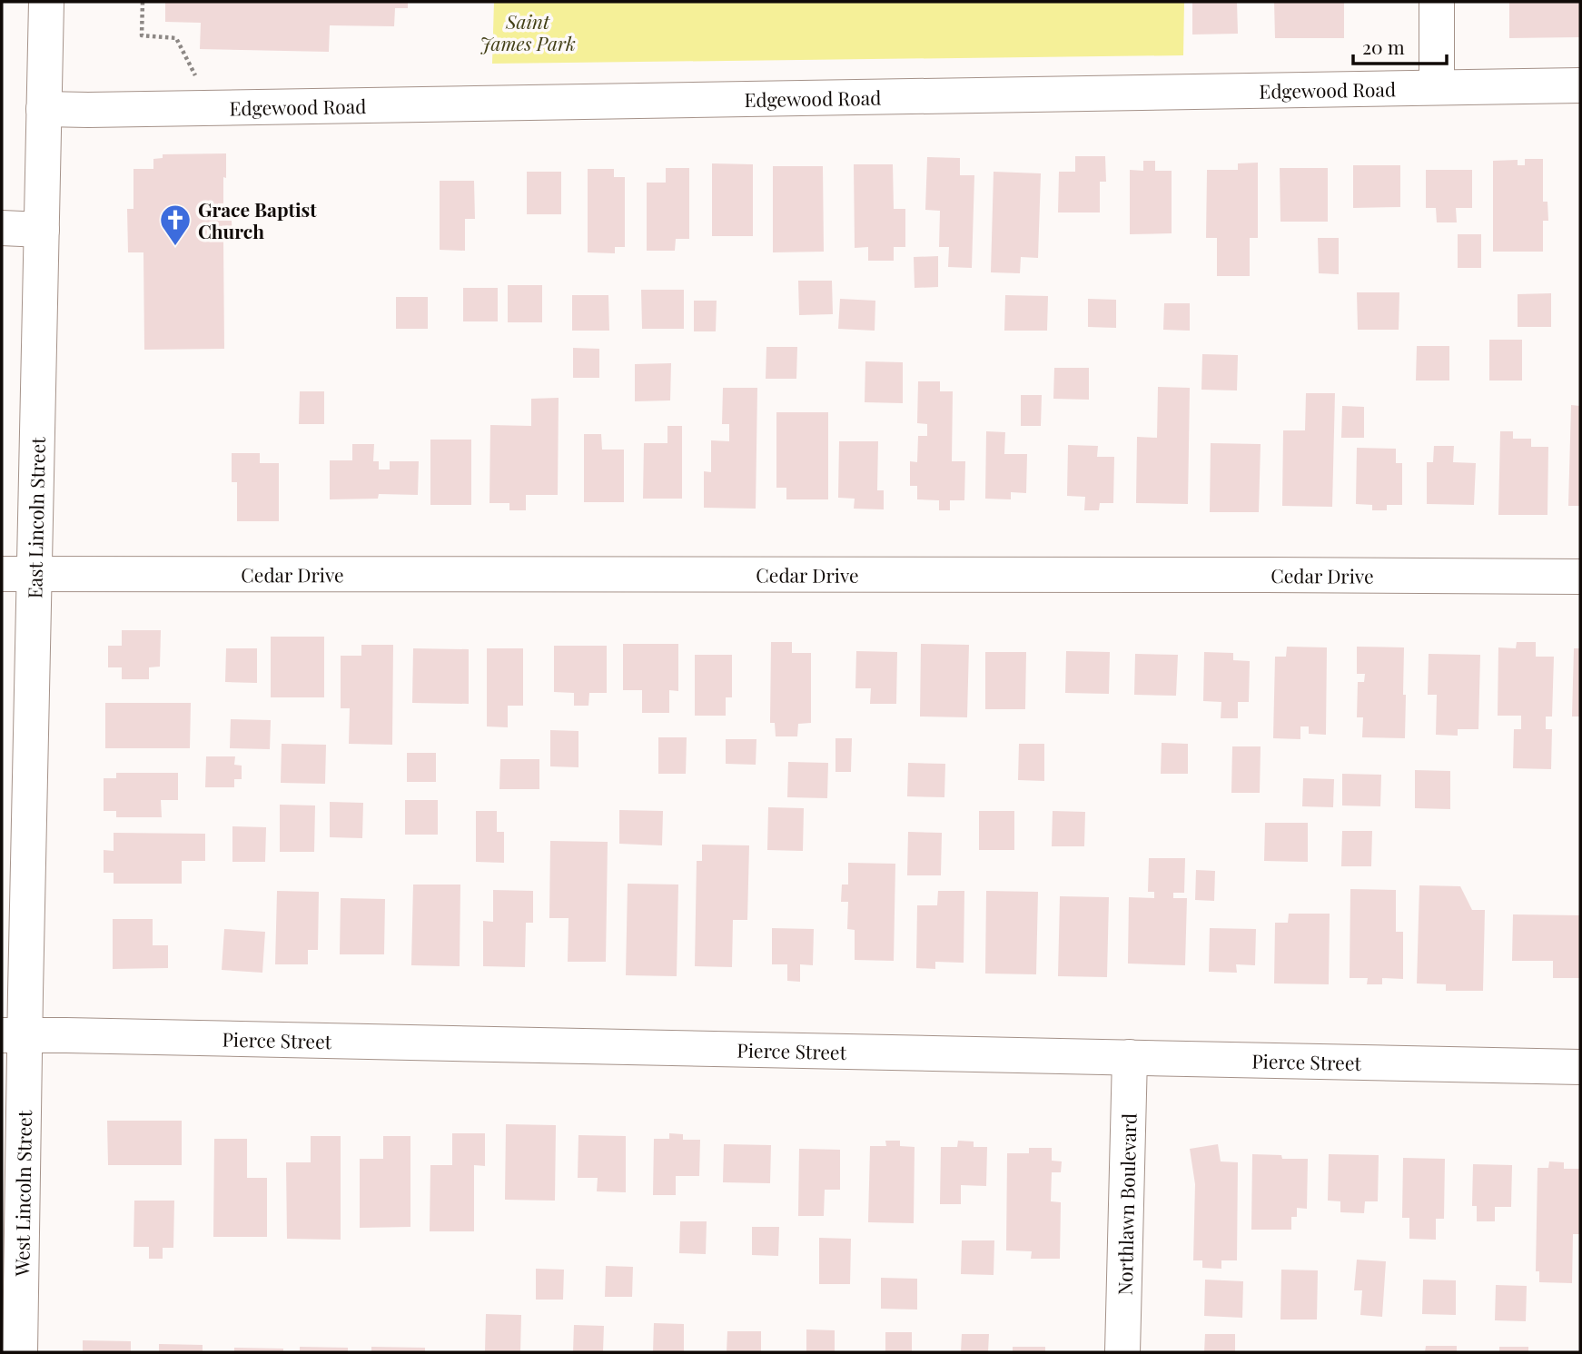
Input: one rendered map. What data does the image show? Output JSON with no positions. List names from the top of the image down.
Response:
{
  "streets": {
    "street": [
      "Edgewood Road",
      "East Lincoln Street",
      "Cedar Drive",
      "Pierce Street",
      "West Lincoln Street",
      "Northlawn Boulevard"
    ]
  },
  "crossings": [
    ["Edgewood Road", "East Lincoln Street"],
    ["East Lincoln Street", "Cedar Drive"],
    ["East Lincoln Street", "Pierce Street"],
    ["East Lincoln Street", "West Lincoln Street"],
    ["Pierce Street", "West Lincoln Street"],
    ["Pierce Street", "Northlawn Boulevard"]
  ],
  "parks": ["Saint James Park"],
  "places": {
    "church": ["Grace Baptist Church"]
  },
  "scale_bar": "20 m"
}
